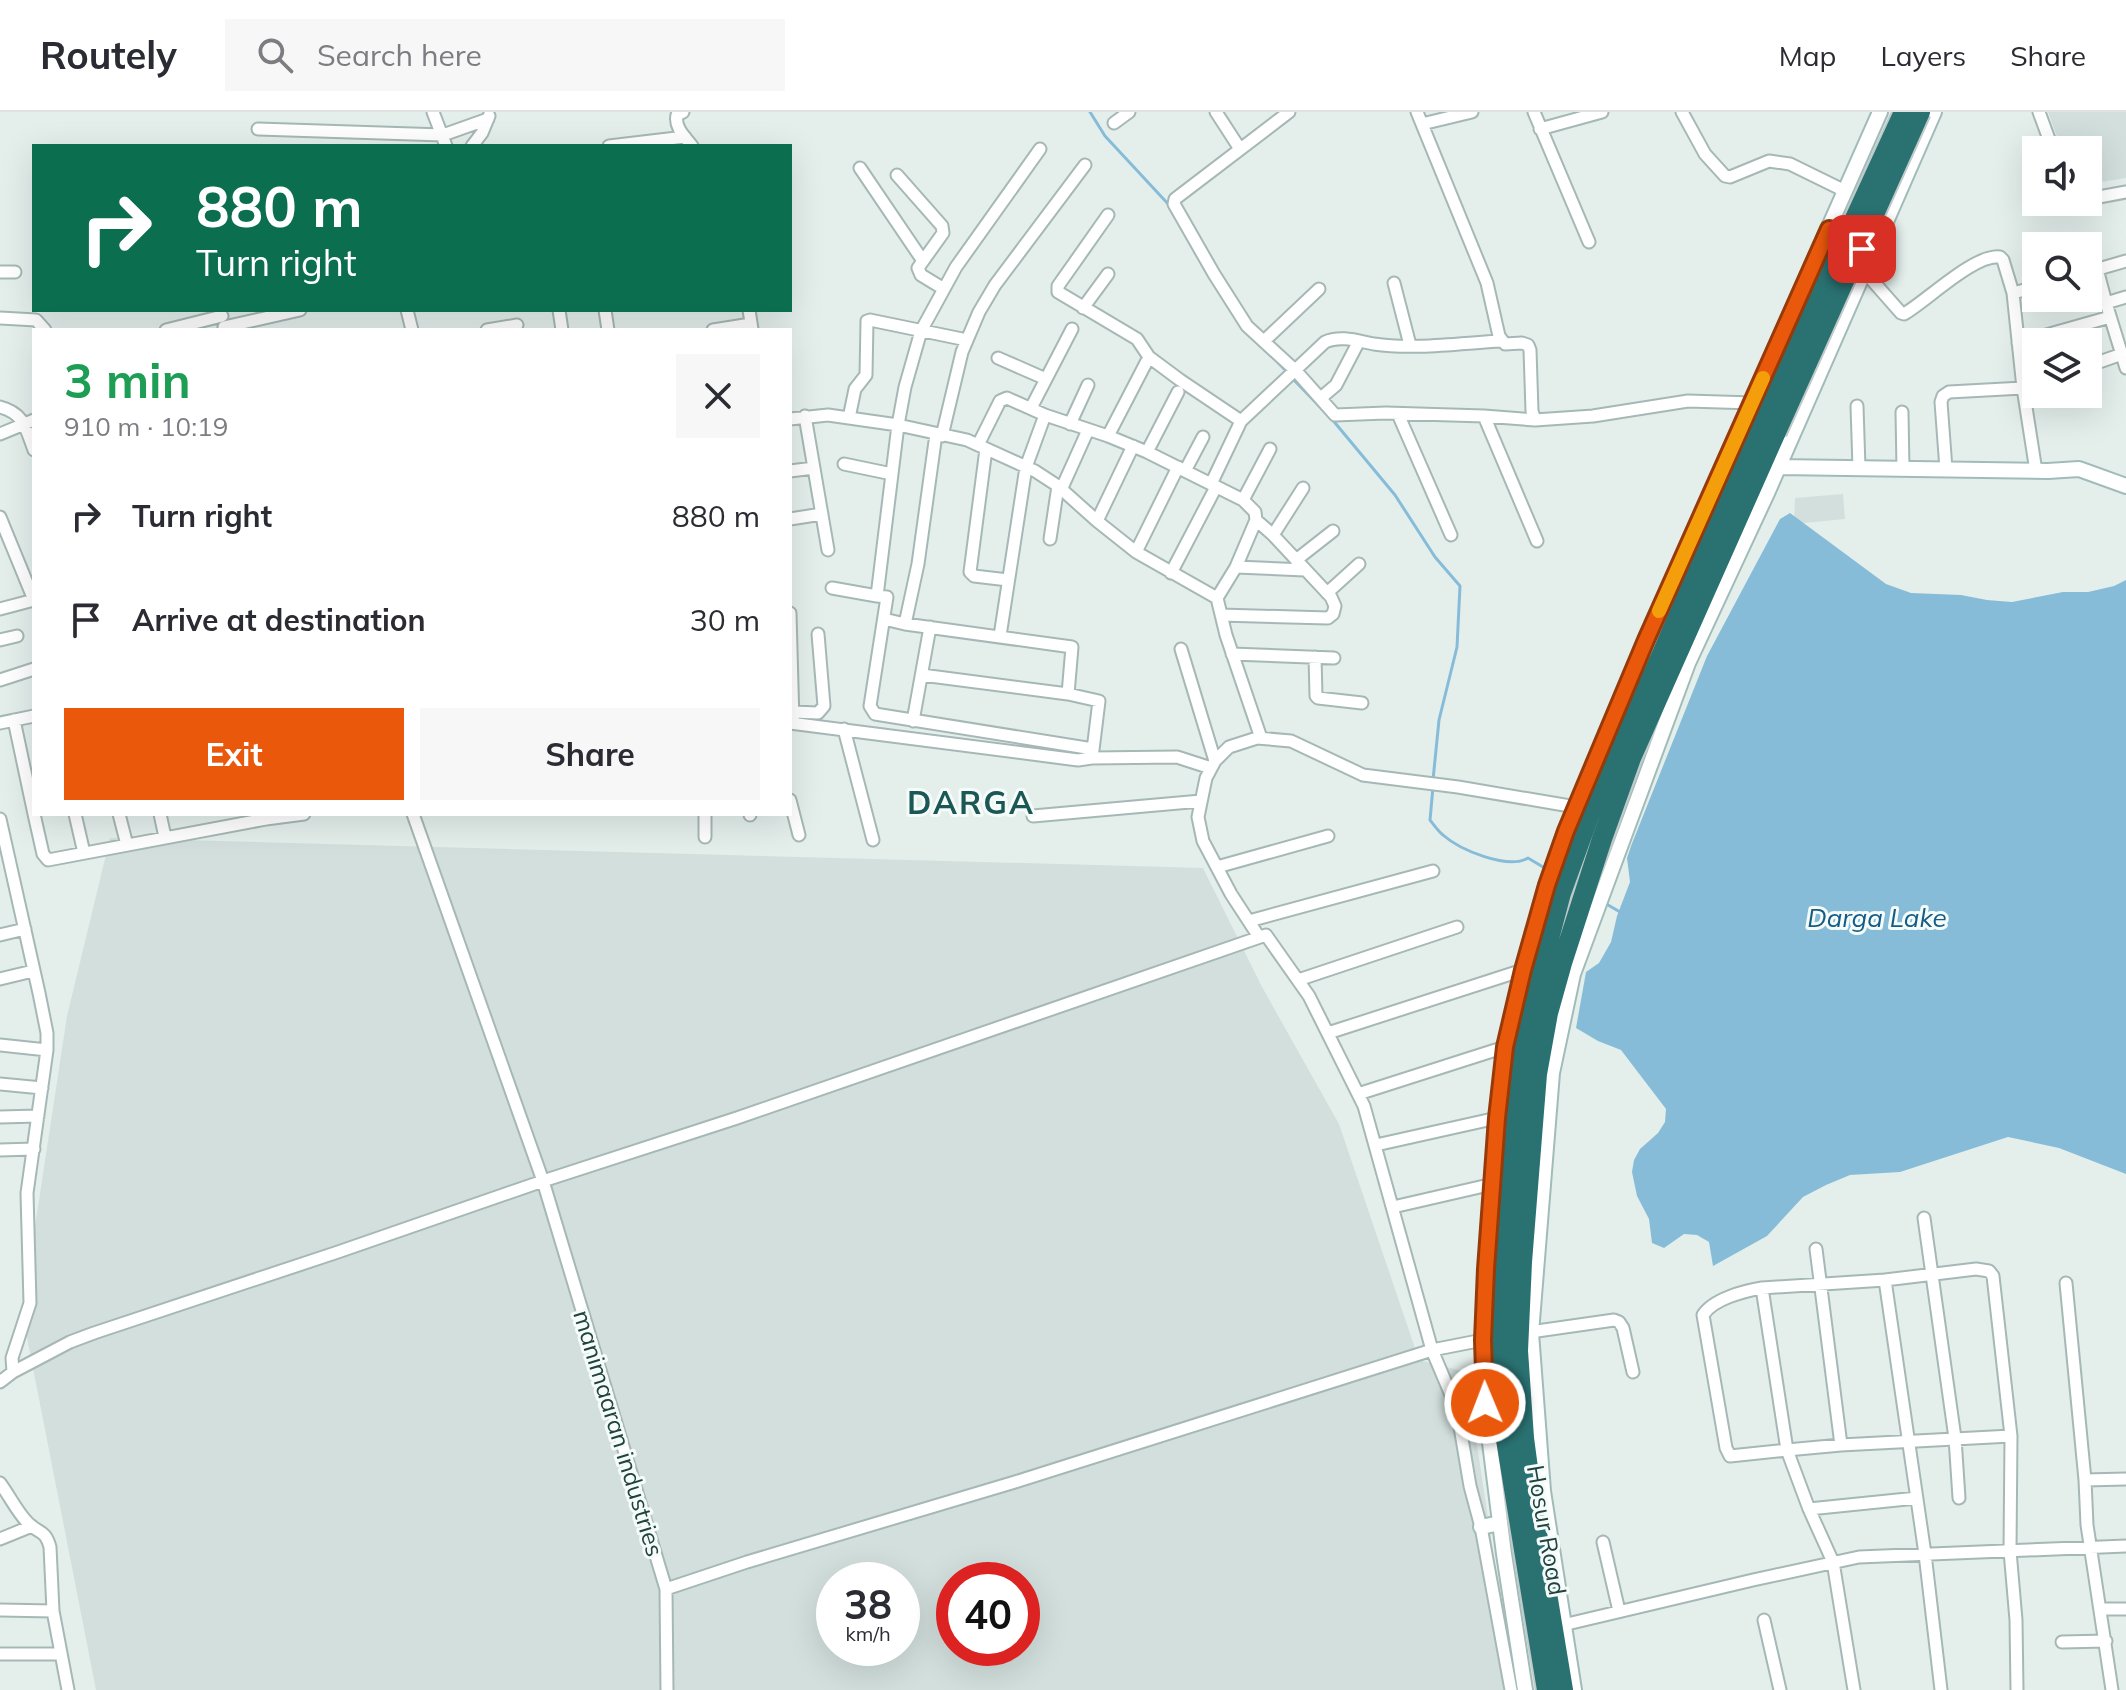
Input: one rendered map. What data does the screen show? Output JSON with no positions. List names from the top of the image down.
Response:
{
  "streets": {
    "highway": ["Hosur Road"],
    "street": ["manimaaran industries"]
  },
  "districts": ["DARGA"],
  "water": ["Darga Lake"],
  "page": {
    "header": "Routely",
    "search": "Search here",
    "nav": ["Map", "Layers", "Share"],
    "turn": ["880 m", "Turn right"],
    "heading": ["3 min", "910 m · 10:19"],
    "list": [
      {
        "name": "Turn right",
        "value": "880 m"
      },
      {
        "name": "Arrive at destination",
        "value": "30 m"
      }
    ],
    "buttons": ["Exit", "Share"],
    "speed": "38 km/h",
    "limit": "40"
  }
}
